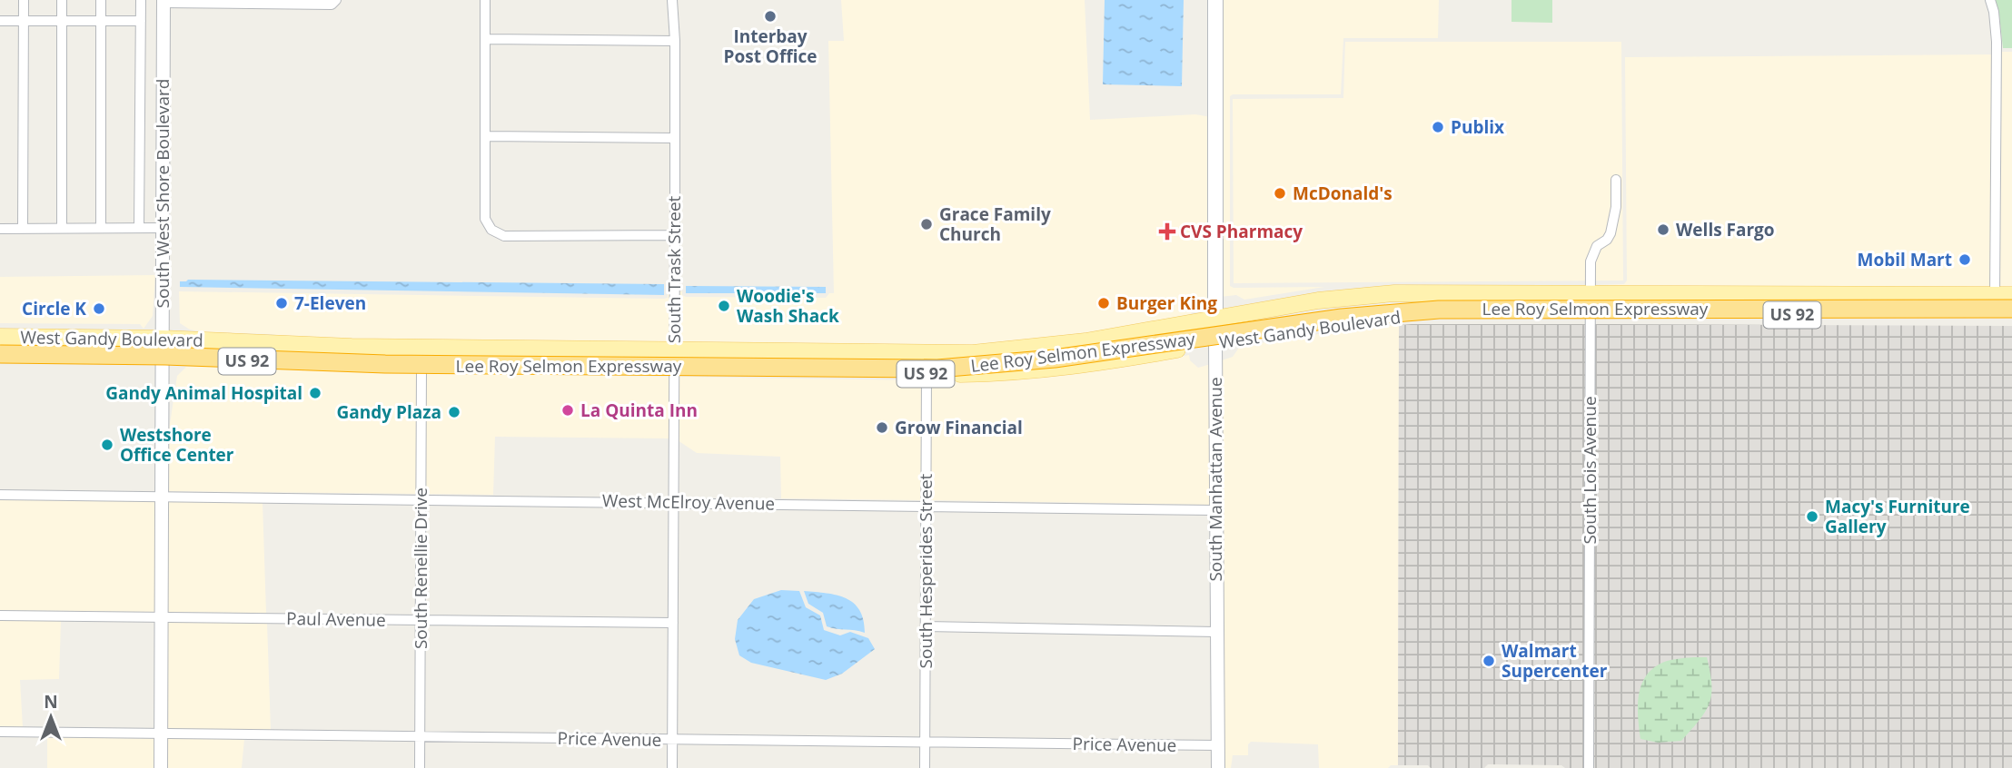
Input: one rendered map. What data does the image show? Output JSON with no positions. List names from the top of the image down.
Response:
{
  "streets": {
    "highway": ["Lee Roy Selmon Expressway"],
    "main road": ["US 92", "West Gandy Boulevard", "South Manhattan Avenue"],
    "street": [
      "South West Shore Boulevard",
      "South Trask Street",
      "South Lois Avenue",
      "West McElroy Avenue",
      "South Renellie Drive",
      "South Hesperides Street",
      "Paul Avenue",
      "Price Avenue"
    ]
  },
  "crossings": [
    ["South West Shore Boulevard", "West Gandy Boulevard"],
    ["South West Shore Boulevard", "West McElroy Avenue"],
    ["South West Shore Boulevard", "Paul Avenue"],
    ["South West Shore Boulevard", "Price Avenue"],
    ["South Trask Street", "West Gandy Boulevard"],
    ["South Trask Street", "West McElroy Avenue"],
    ["South Trask Street", "Paul Avenue"],
    ["South Trask Street", "Price Avenue"],
    ["Lee Roy Selmon Expressway", "West Gandy Boulevard"],
    ["West Gandy Boulevard", "South Lois Avenue"],
    ["West Gandy Boulevard", "South Manhattan Avenue"],
    ["West Gandy Boulevard", "South Renellie Drive"],
    ["West Gandy Boulevard", "South Hesperides Street"],
    ["South Manhattan Avenue", "West McElroy Avenue"],
    ["South Manhattan Avenue", "Price Avenue"],
    ["West McElroy Avenue", "South Renellie Drive"],
    ["West McElroy Avenue", "South Hesperides Street"],
    ["South Renellie Drive", "Paul Avenue"],
    ["South Renellie Drive", "Price Avenue"],
    ["South Hesperides Street", "Price Avenue"]
  ],
  "places": {
    "other": [
      "Interbay Post Office",
      "Publix",
      "McDonald's",
      "Grace Family Church",
      "Wells Fargo",
      "Mobil Mart",
      "7-Eleven",
      "Burger King",
      "Woodie's Wash Shack",
      "Circle K",
      "Gandy Animal Hospital",
      "La Quinta Inn",
      "Gandy Plaza",
      "Grow Financial",
      "Westshore Office Center",
      "Macy's Furniture Gallery",
      "Walmart Supercenter"
    ],
    "health": ["CVS Pharmacy"]
  },
  "north": "top"
}
